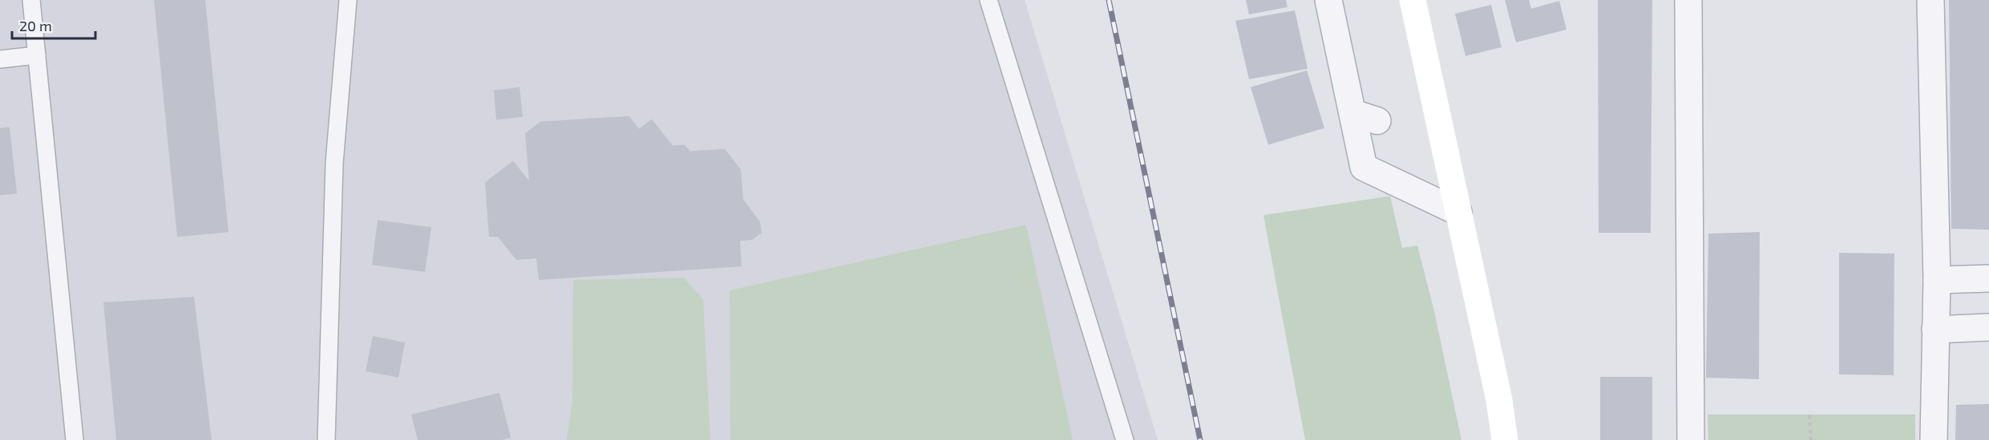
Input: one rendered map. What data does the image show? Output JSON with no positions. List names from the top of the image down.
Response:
{
  "scale_bar": "20 m"
}
